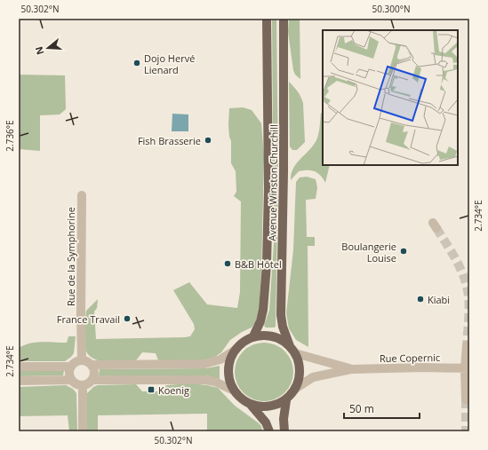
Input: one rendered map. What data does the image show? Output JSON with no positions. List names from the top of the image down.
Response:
{
  "streets": {
    "main road": ["Avenue Winston Churchill"],
    "street": ["Rue de la Symphorine", "Rue Copernic"]
  },
  "places": {
    "other": [
      "Dojo Hervé Lienard",
      "Fish Brasserie",
      "Boulangerie Louise",
      "B&B Hôtel",
      "Kiabi",
      "France Travail"
    ],
    "transit": ["Koenig"]
  },
  "scale_bar": "50 m",
  "north": "left",
  "coordinates": [
    "50.302°N",
    "50.300°N",
    "2.736°E",
    "2.734°E"
  ]
}
